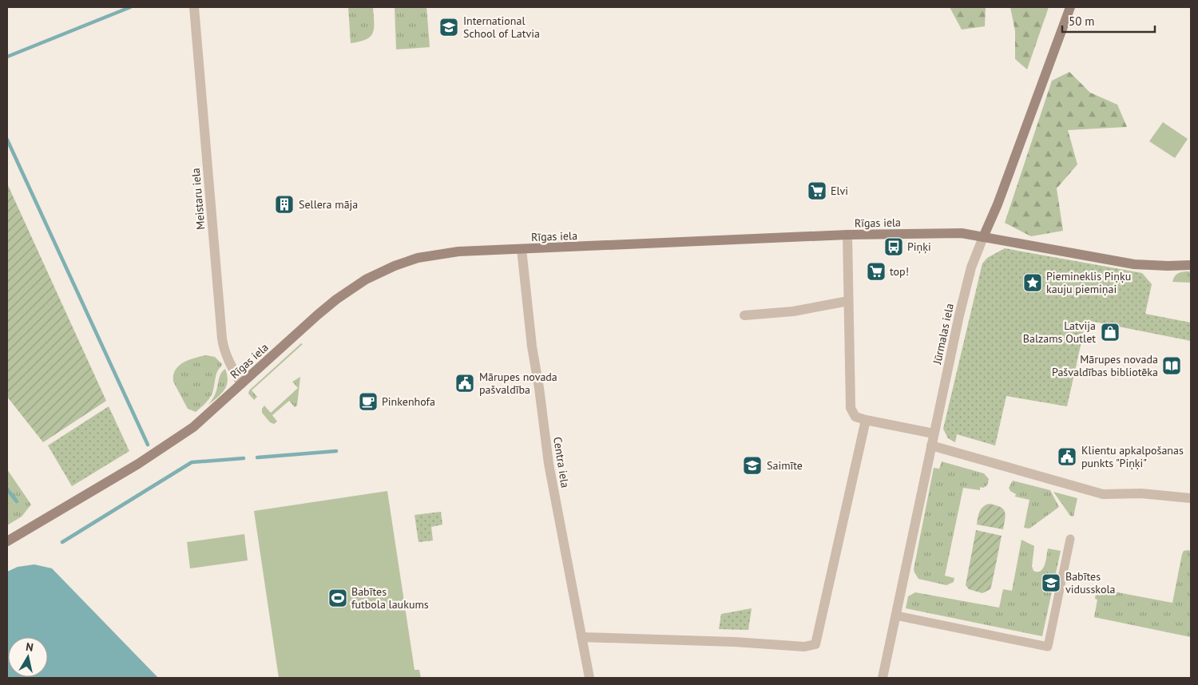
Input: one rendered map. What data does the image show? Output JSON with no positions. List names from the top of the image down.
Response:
{
  "streets": {
    "main road": ["Rīgas iela", "Jūrmalas iela"],
    "street": ["Meistaru iela", "Centra iela"]
  },
  "crossings": [
    ["Meistaru iela", "Rīgas iela"],
    ["Rīgas iela", "Jūrmalas iela"],
    ["Rīgas iela", "Centra iela"]
  ],
  "places": {
    "school or university": ["International School of Latvia", "Saimīte", "Babītes vidusskola"],
    "supermarket": ["Elvi", "top!"],
    "building": ["Sellera māja"],
    "bus stop": ["Piņķi"],
    "place": ["Piemineklis Piņķu kauju piemiņai"],
    "shop": ["Latvija Balzams Outlet"],
    "library": ["Mārupes novada Pašvaldības bibliotēka"],
    "public building": ["Mārupes novada pašvaldība", "Klientu apkalpošanas punkts \"Piņķi\""],
    "cafe": ["Pinkenhofa"],
    "sports": ["Babītes futbola laukums"]
  },
  "scale_bar": "50 m",
  "north": "top"
}
